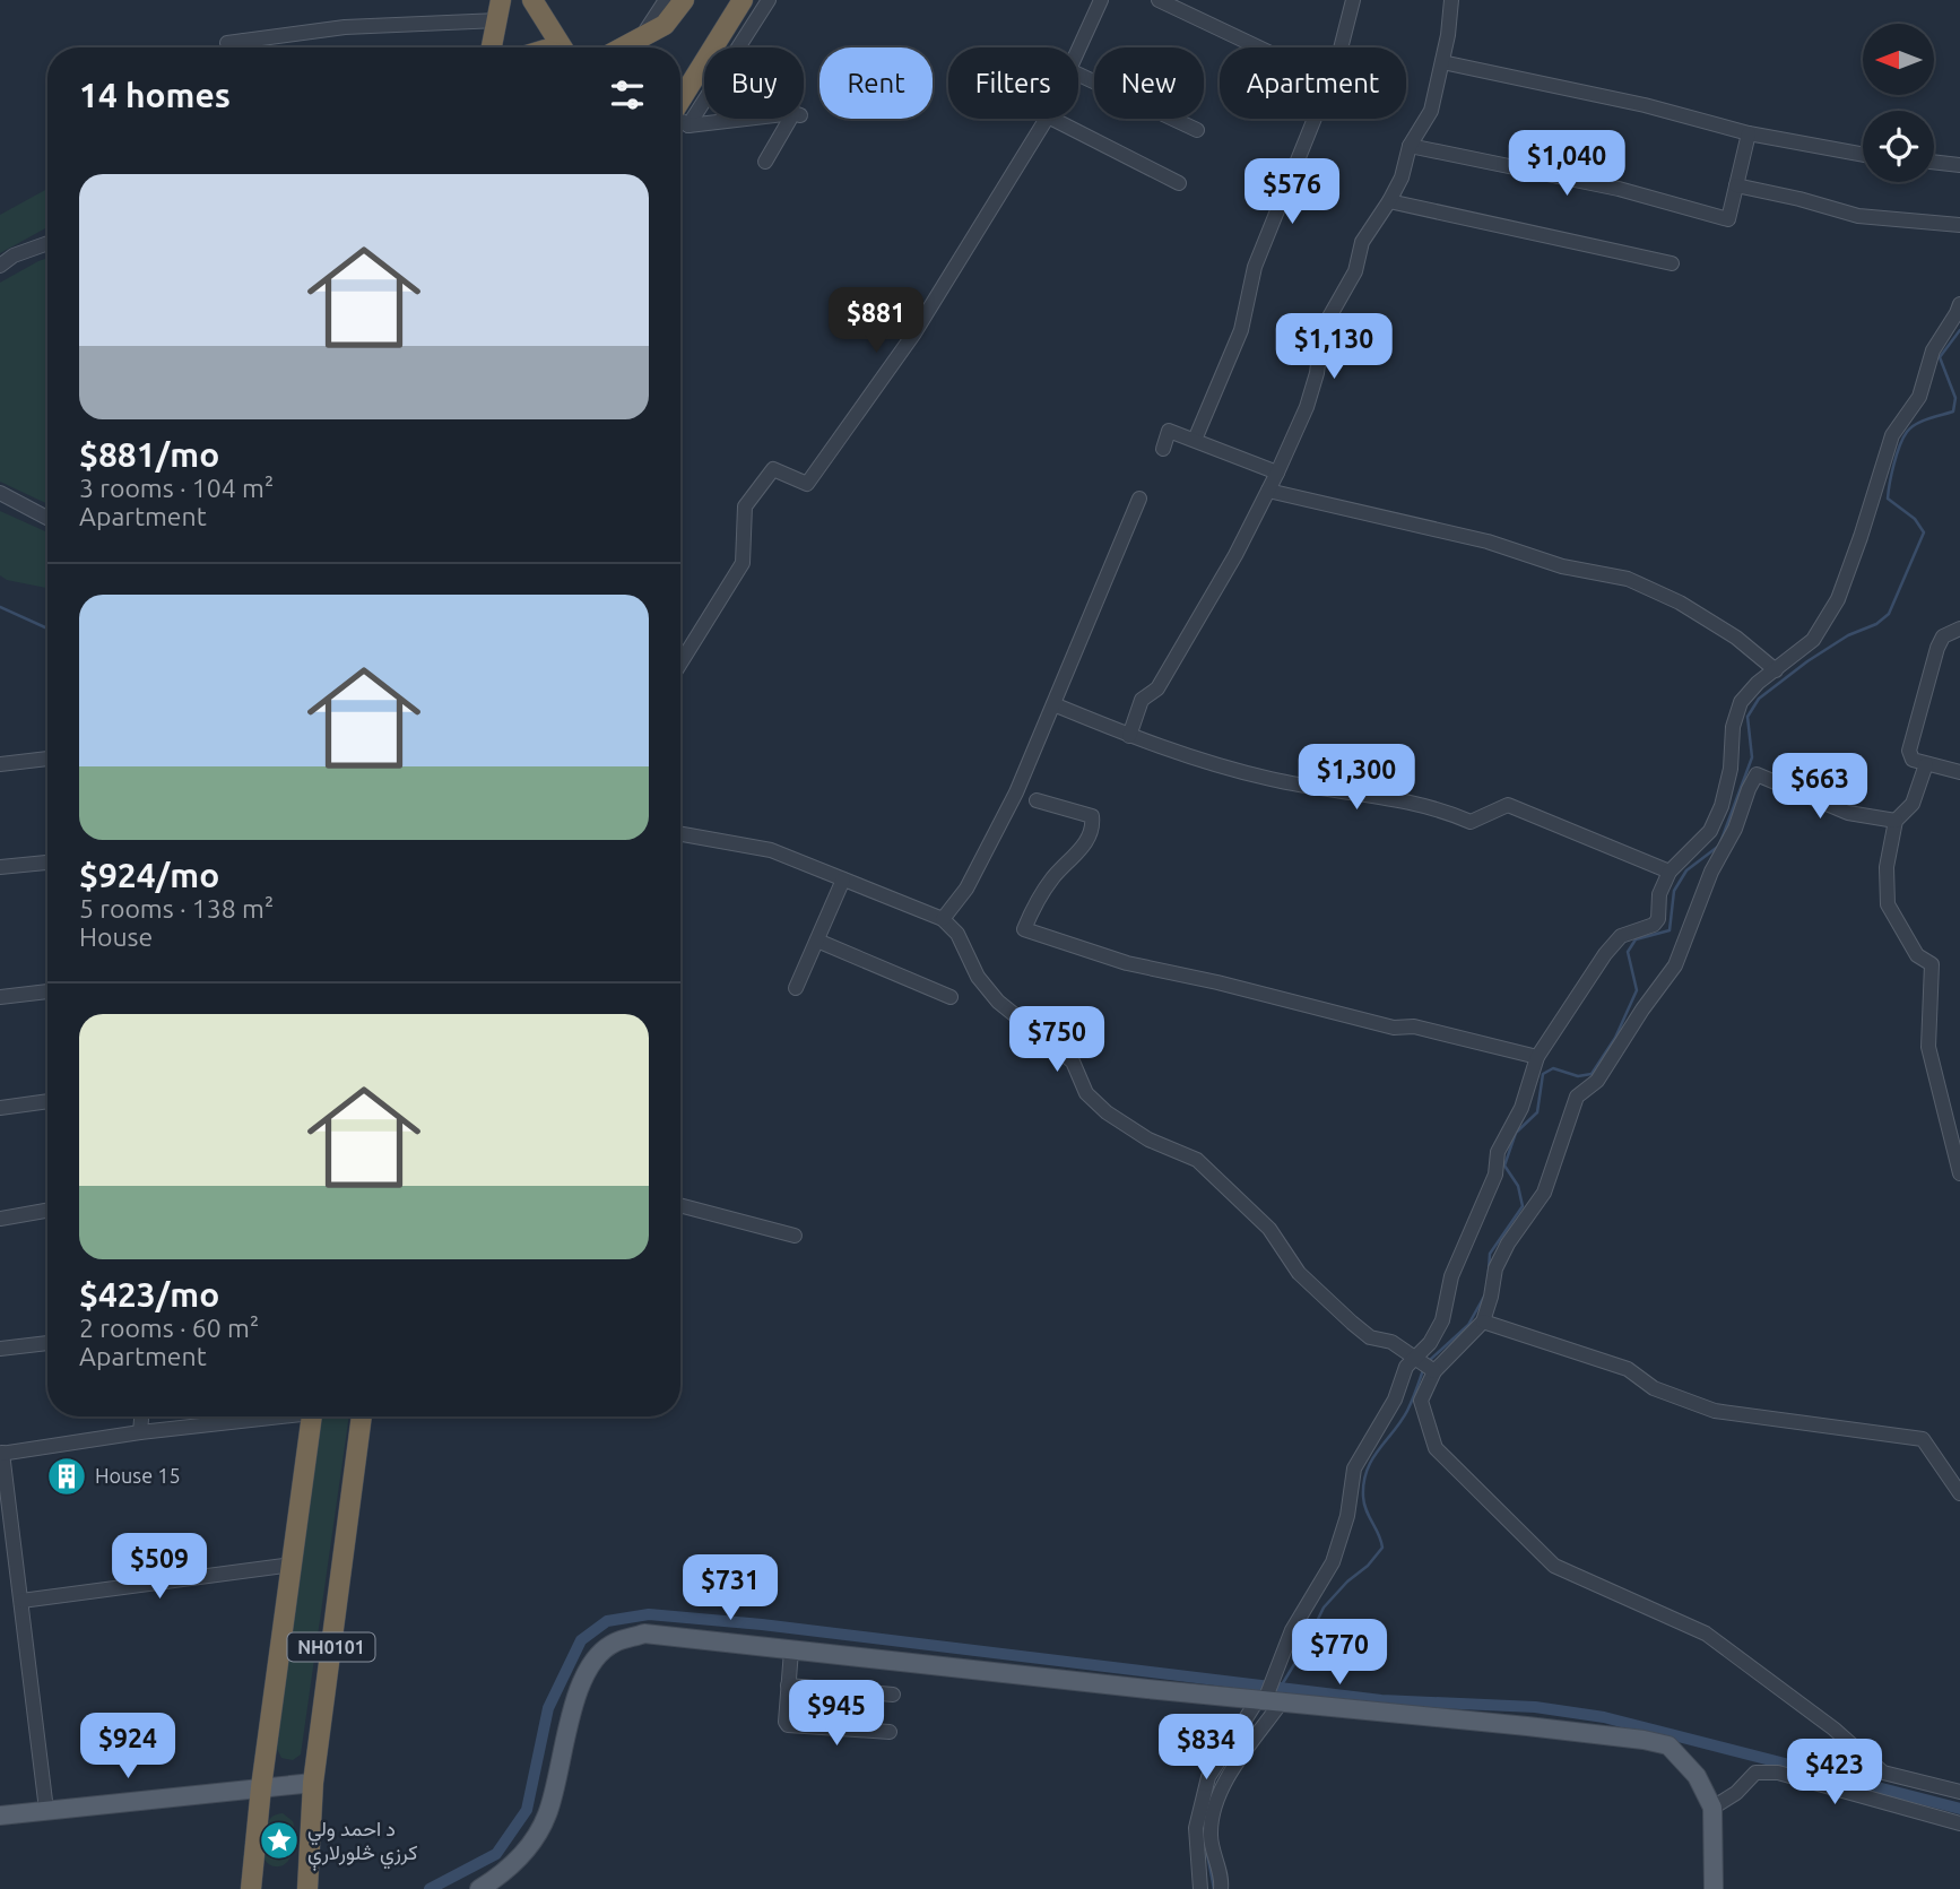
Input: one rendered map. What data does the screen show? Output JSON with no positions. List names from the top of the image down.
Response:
{
  "streets": {
    "highway": ["NH0101"]
  },
  "places": {
    "building": ["House 15"],
    "place": ["د احمد ولي کرزي څلورلارې"]
  },
  "north": "left",
  "page": {
    "chip": [
      "Buy",
      "Rent",
      "Filters",
      "New",
      "Apartment"
    ],
    "heading": "14 homes",
    "price": [
      "$1,040",
      "$576",
      "$881",
      "$1,130",
      "$1,300",
      "$663",
      "$750",
      "$509",
      "$731",
      "$770",
      "$945",
      "$924",
      "$834",
      "$423"
    ],
    "list": [
      {
        "name": "$881/mo",
        "note": "3 rooms · 104 m² · Apartment"
      },
      {
        "name": "$924/mo",
        "note": "5 rooms · 138 m² · House"
      },
      {
        "name": "$423/mo",
        "note": "2 rooms · 60 m² · Apartment"
      }
    ]
  }
}
